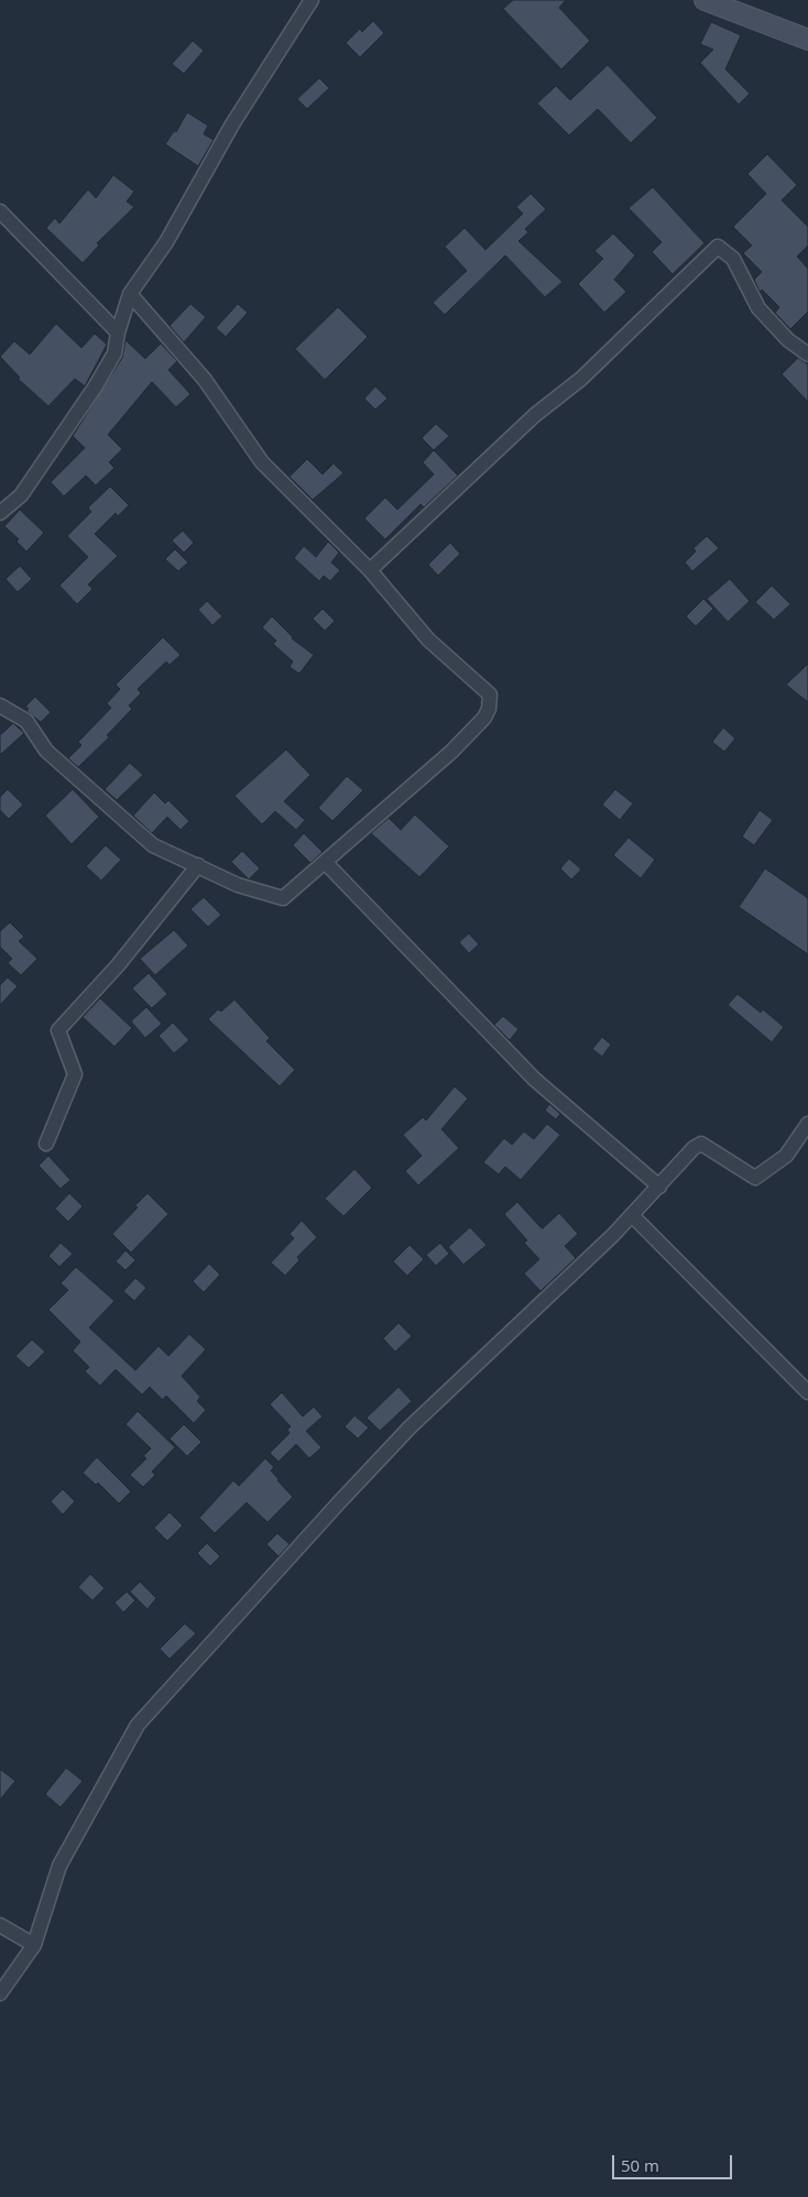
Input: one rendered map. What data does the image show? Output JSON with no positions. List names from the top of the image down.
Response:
{
  "scale_bar": "50 m"
}
